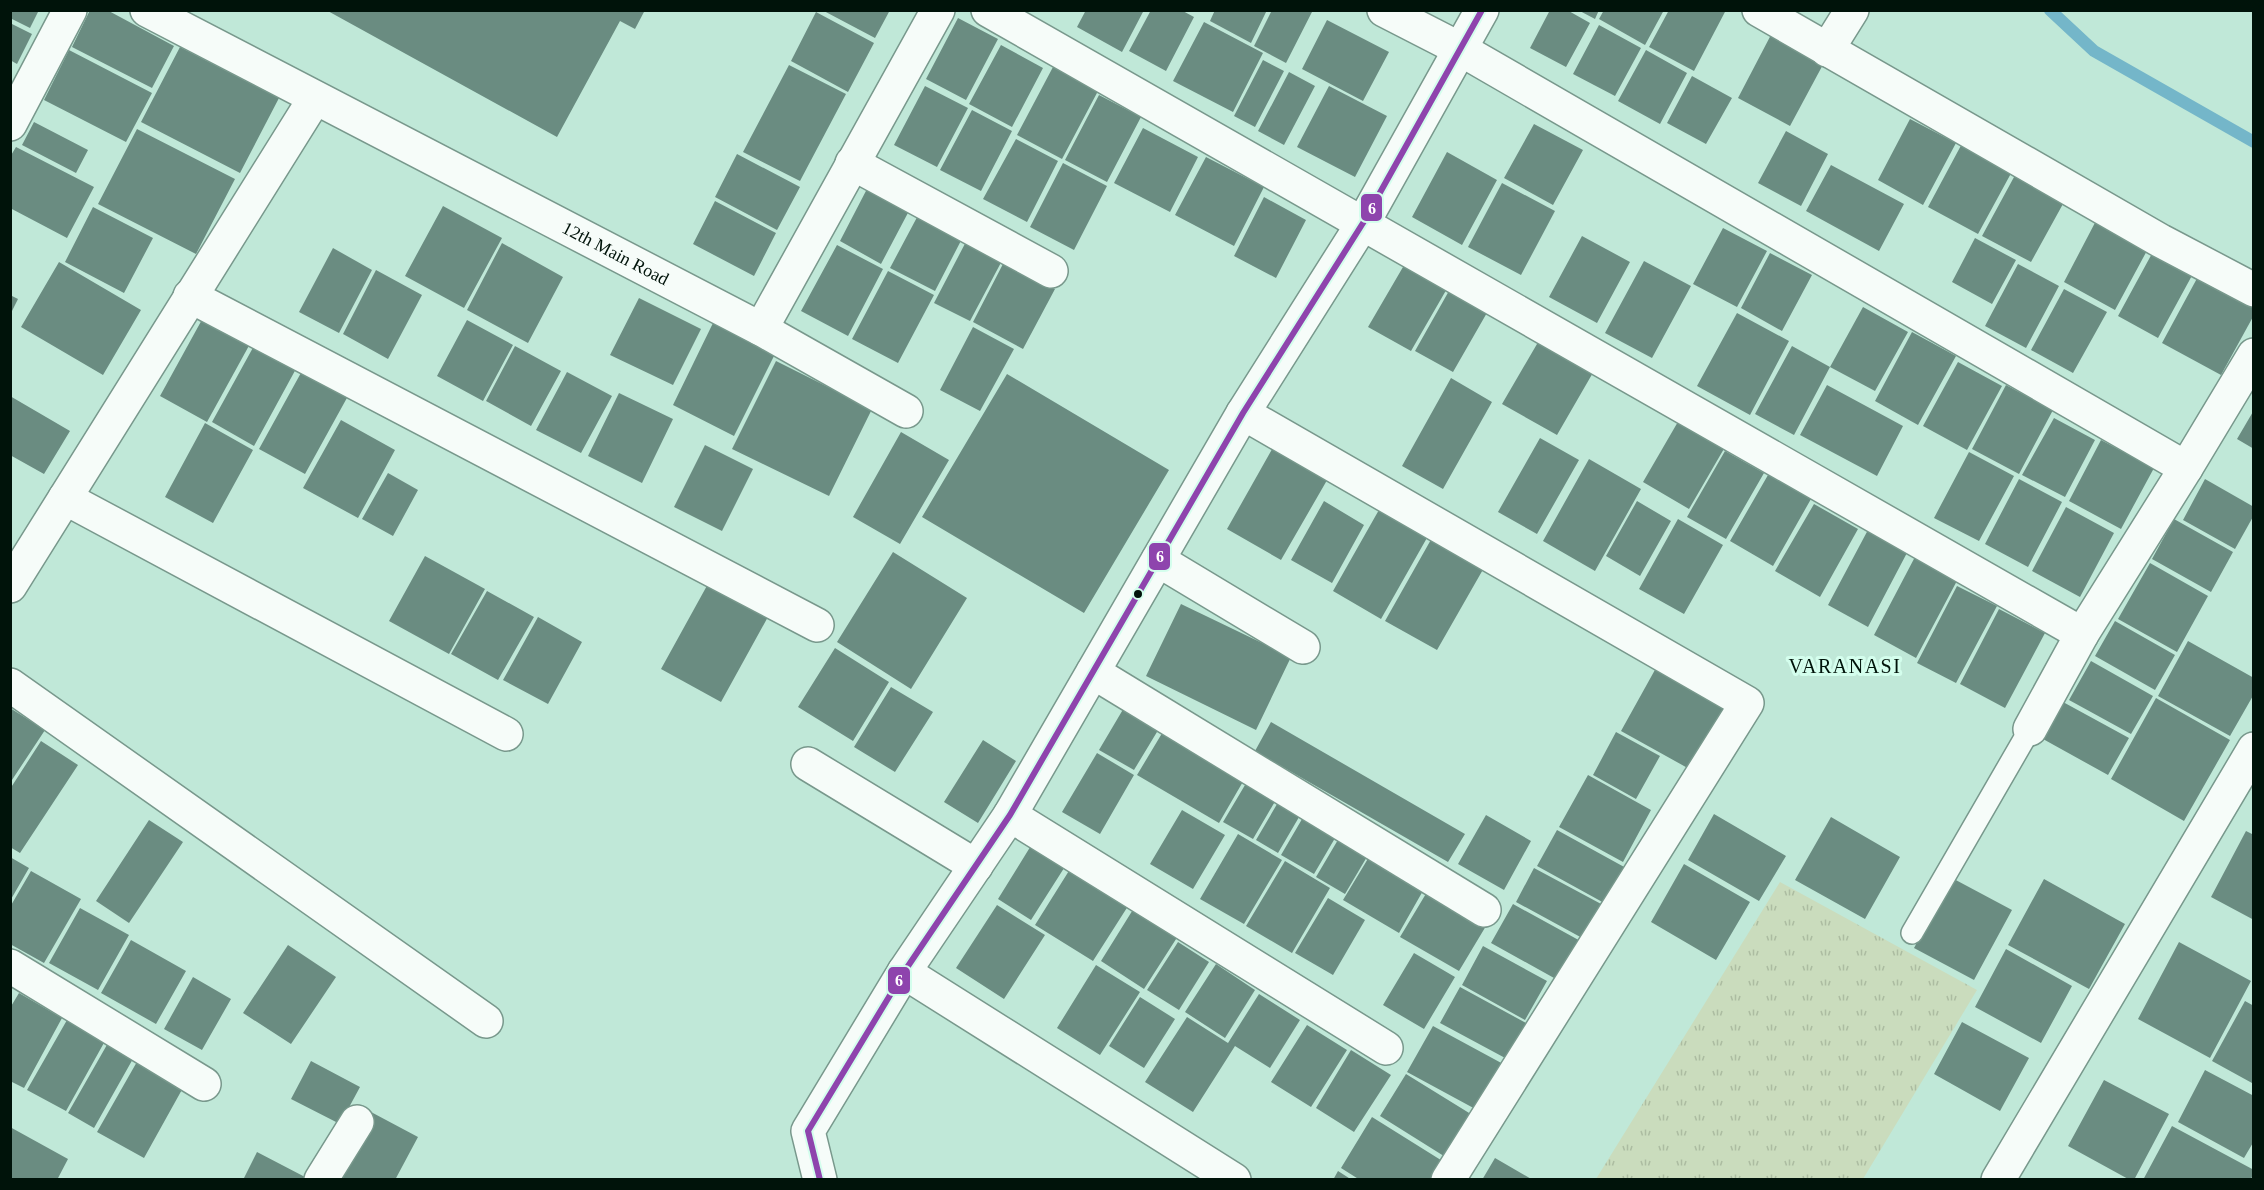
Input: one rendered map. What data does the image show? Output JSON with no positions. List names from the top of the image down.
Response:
{
  "streets": {
    "street": ["12th Main Road"]
  },
  "districts": ["VARANASI"],
  "lines": ["transit line 6"]
}
